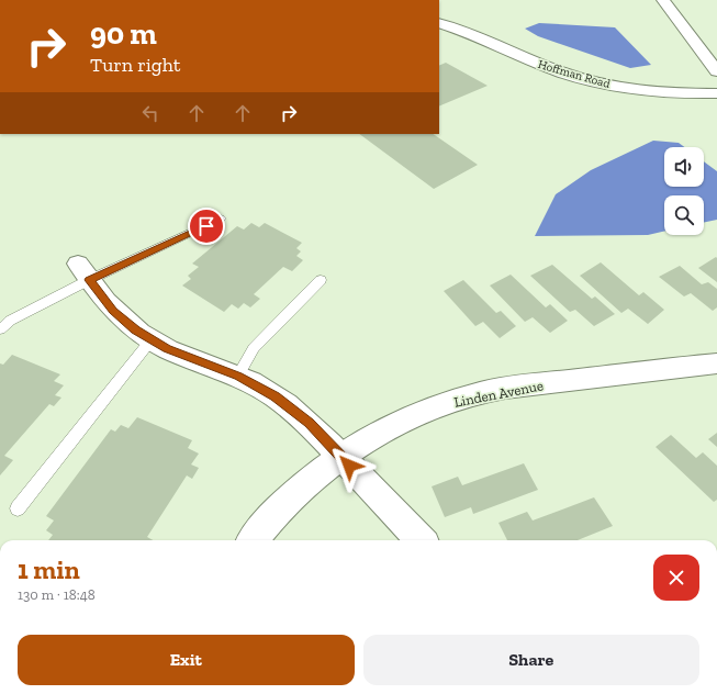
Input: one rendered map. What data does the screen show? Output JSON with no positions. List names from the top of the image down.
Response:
{
  "streets": {
    "street": ["Hoffman Road", "Linden Avenue"]
  },
  "page": {
    "turn": ["90 m", "Turn right"],
    "heading": ["1 min", "130 m · 18:48"],
    "buttons": ["Exit", "Share"]
  }
}
